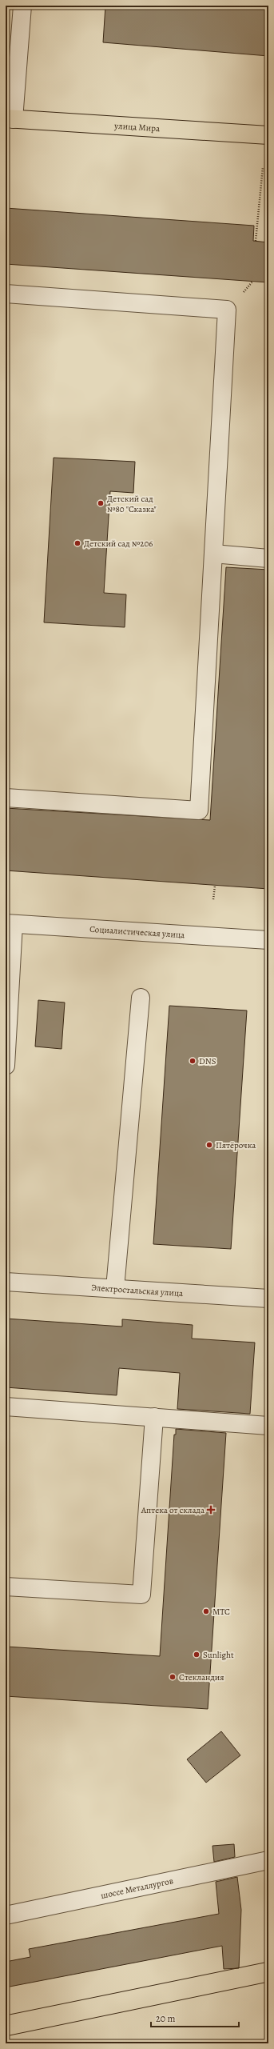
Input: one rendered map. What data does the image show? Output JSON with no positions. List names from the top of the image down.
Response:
{
  "streets": {
    "main road": ["улица Мира"],
    "street": ["Социалистическая улица", "Электростальская улица", "шоссе Металлургов"]
  },
  "places": {
    "other": [
      "Детский сад №80 \"Сказка\"",
      "Детский сад №206",
      "DNS",
      "Пятёрочка",
      "МТС",
      "Sunlight",
      "Стекландия"
    ],
    "health": ["Аптека от склада"]
  },
  "scale_bar": "20 m"
}
